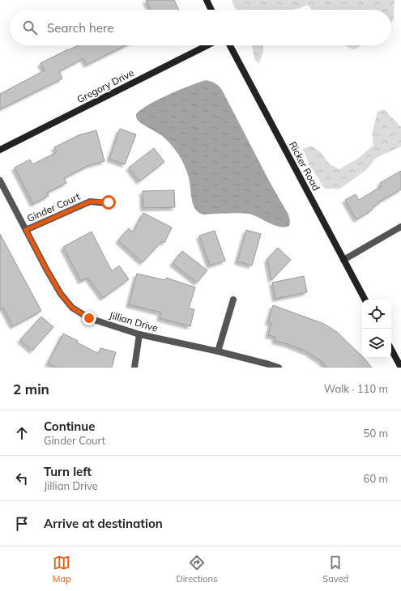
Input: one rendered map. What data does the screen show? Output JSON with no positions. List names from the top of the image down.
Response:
{
  "streets": {
    "street": [
      "Gregory Drive",
      "Ricker Road",
      "Ginder Court",
      "Jillian Drive"
    ]
  },
  "crossings": [
    ["Ginder Court", "Jillian Drive"]
  ],
  "page": {
    "search": "Search here",
    "heading": ["2 min", "Walk · 110 m"],
    "list": [
      ["Continue", "Ginder Court", "50 m"],
      ["Turn left", "Jillian Drive", "60 m"],
      "Arrive at destination"
    ],
    "nav": ["Map", "Directions", "Saved"]
  }
}
